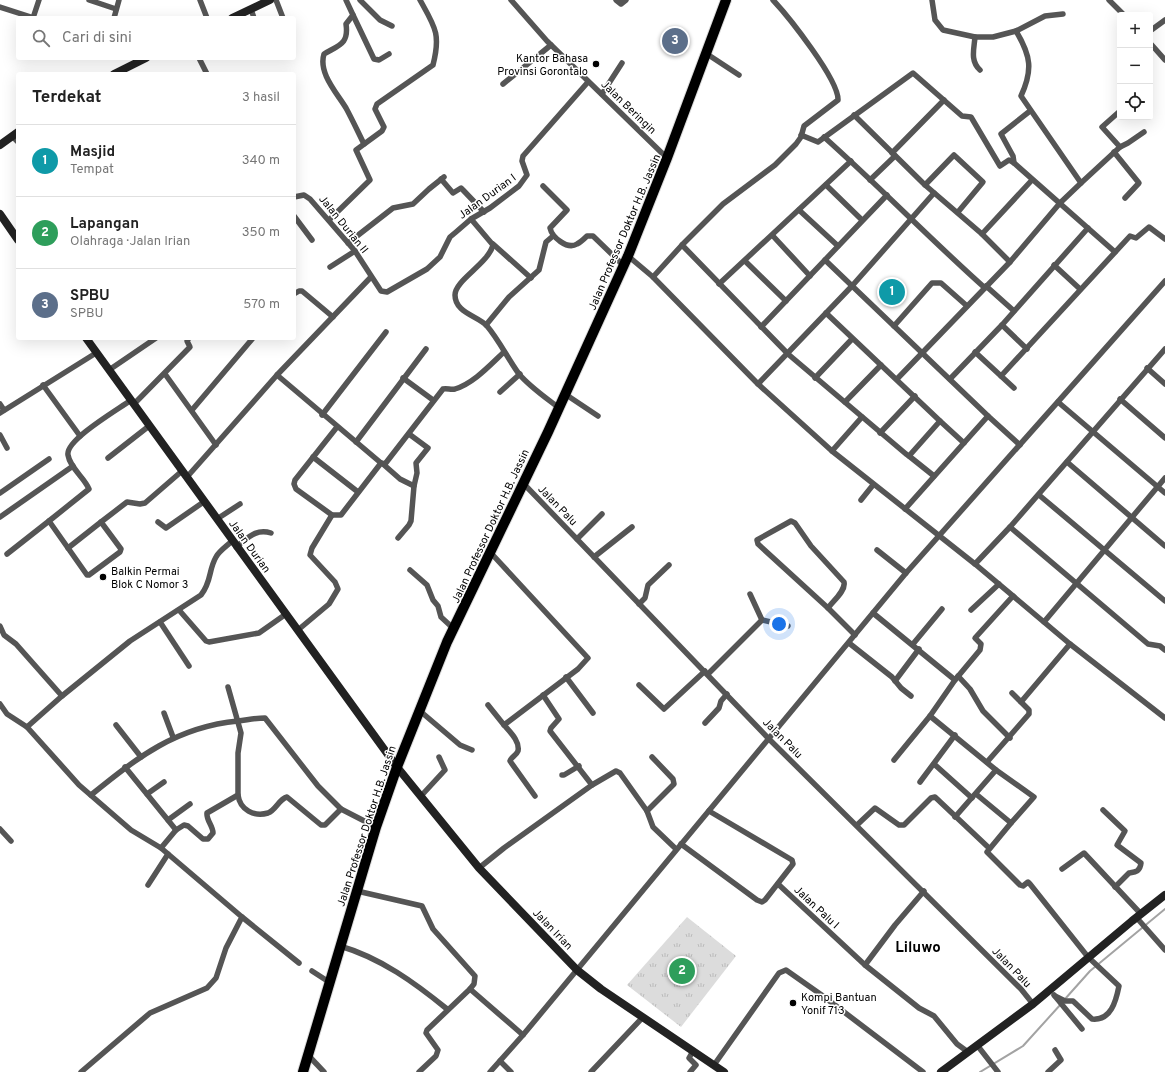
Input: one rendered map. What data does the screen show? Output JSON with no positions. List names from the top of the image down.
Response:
{
  "streets": {
    "highway": ["Jalan Professor Doktor H.B. Jassin"],
    "street": [
      "Jalan Beringin",
      "Jalan Durian I",
      "Jalan Durian II",
      "Jalan Palu",
      "Jalan Durian",
      "Jalan Palu I",
      "Jalan Irian"
    ]
  },
  "crossings": [
    ["Jalan Beringin", "Jalan Durian I"],
    ["Jalan Beringin", "Jalan Professor Doktor H.B. Jassin"],
    ["Jalan Durian I", "Jalan Durian II"],
    ["Jalan Professor Doktor H.B. Jassin", "Jalan Palu"],
    ["Jalan Professor Doktor H.B. Jassin", "Jalan Durian"],
    ["Jalan Professor Doktor H.B. Jassin", "Jalan Irian"],
    ["Jalan Durian", "Jalan Irian"]
  ],
  "districts": ["Liluwo"],
  "places": ["Kantor Bahasa Provinsi Gorontalo", "Balkin Permai Blok C Nomor 3", "Kompi Bantuan Yonif 713"],
  "page": {
    "map_buttons": ["+", "−"],
    "search": "Cari di sini",
    "pins": ["3", "1", "2"],
    "heading": ["Terdekat", "3 hasil"],
    "list": [
      {
        "mark": "1",
        "name": "Masjid",
        "note": "Tempat",
        "value": "340 m"
      },
      {
        "mark": "2",
        "name": "Lapangan",
        "note": "Olahraga · Jalan Irian",
        "value": "350 m"
      },
      {
        "mark": "3",
        "name": "SPBU",
        "note": "SPBU",
        "value": "570 m"
      }
    ]
  }
}
